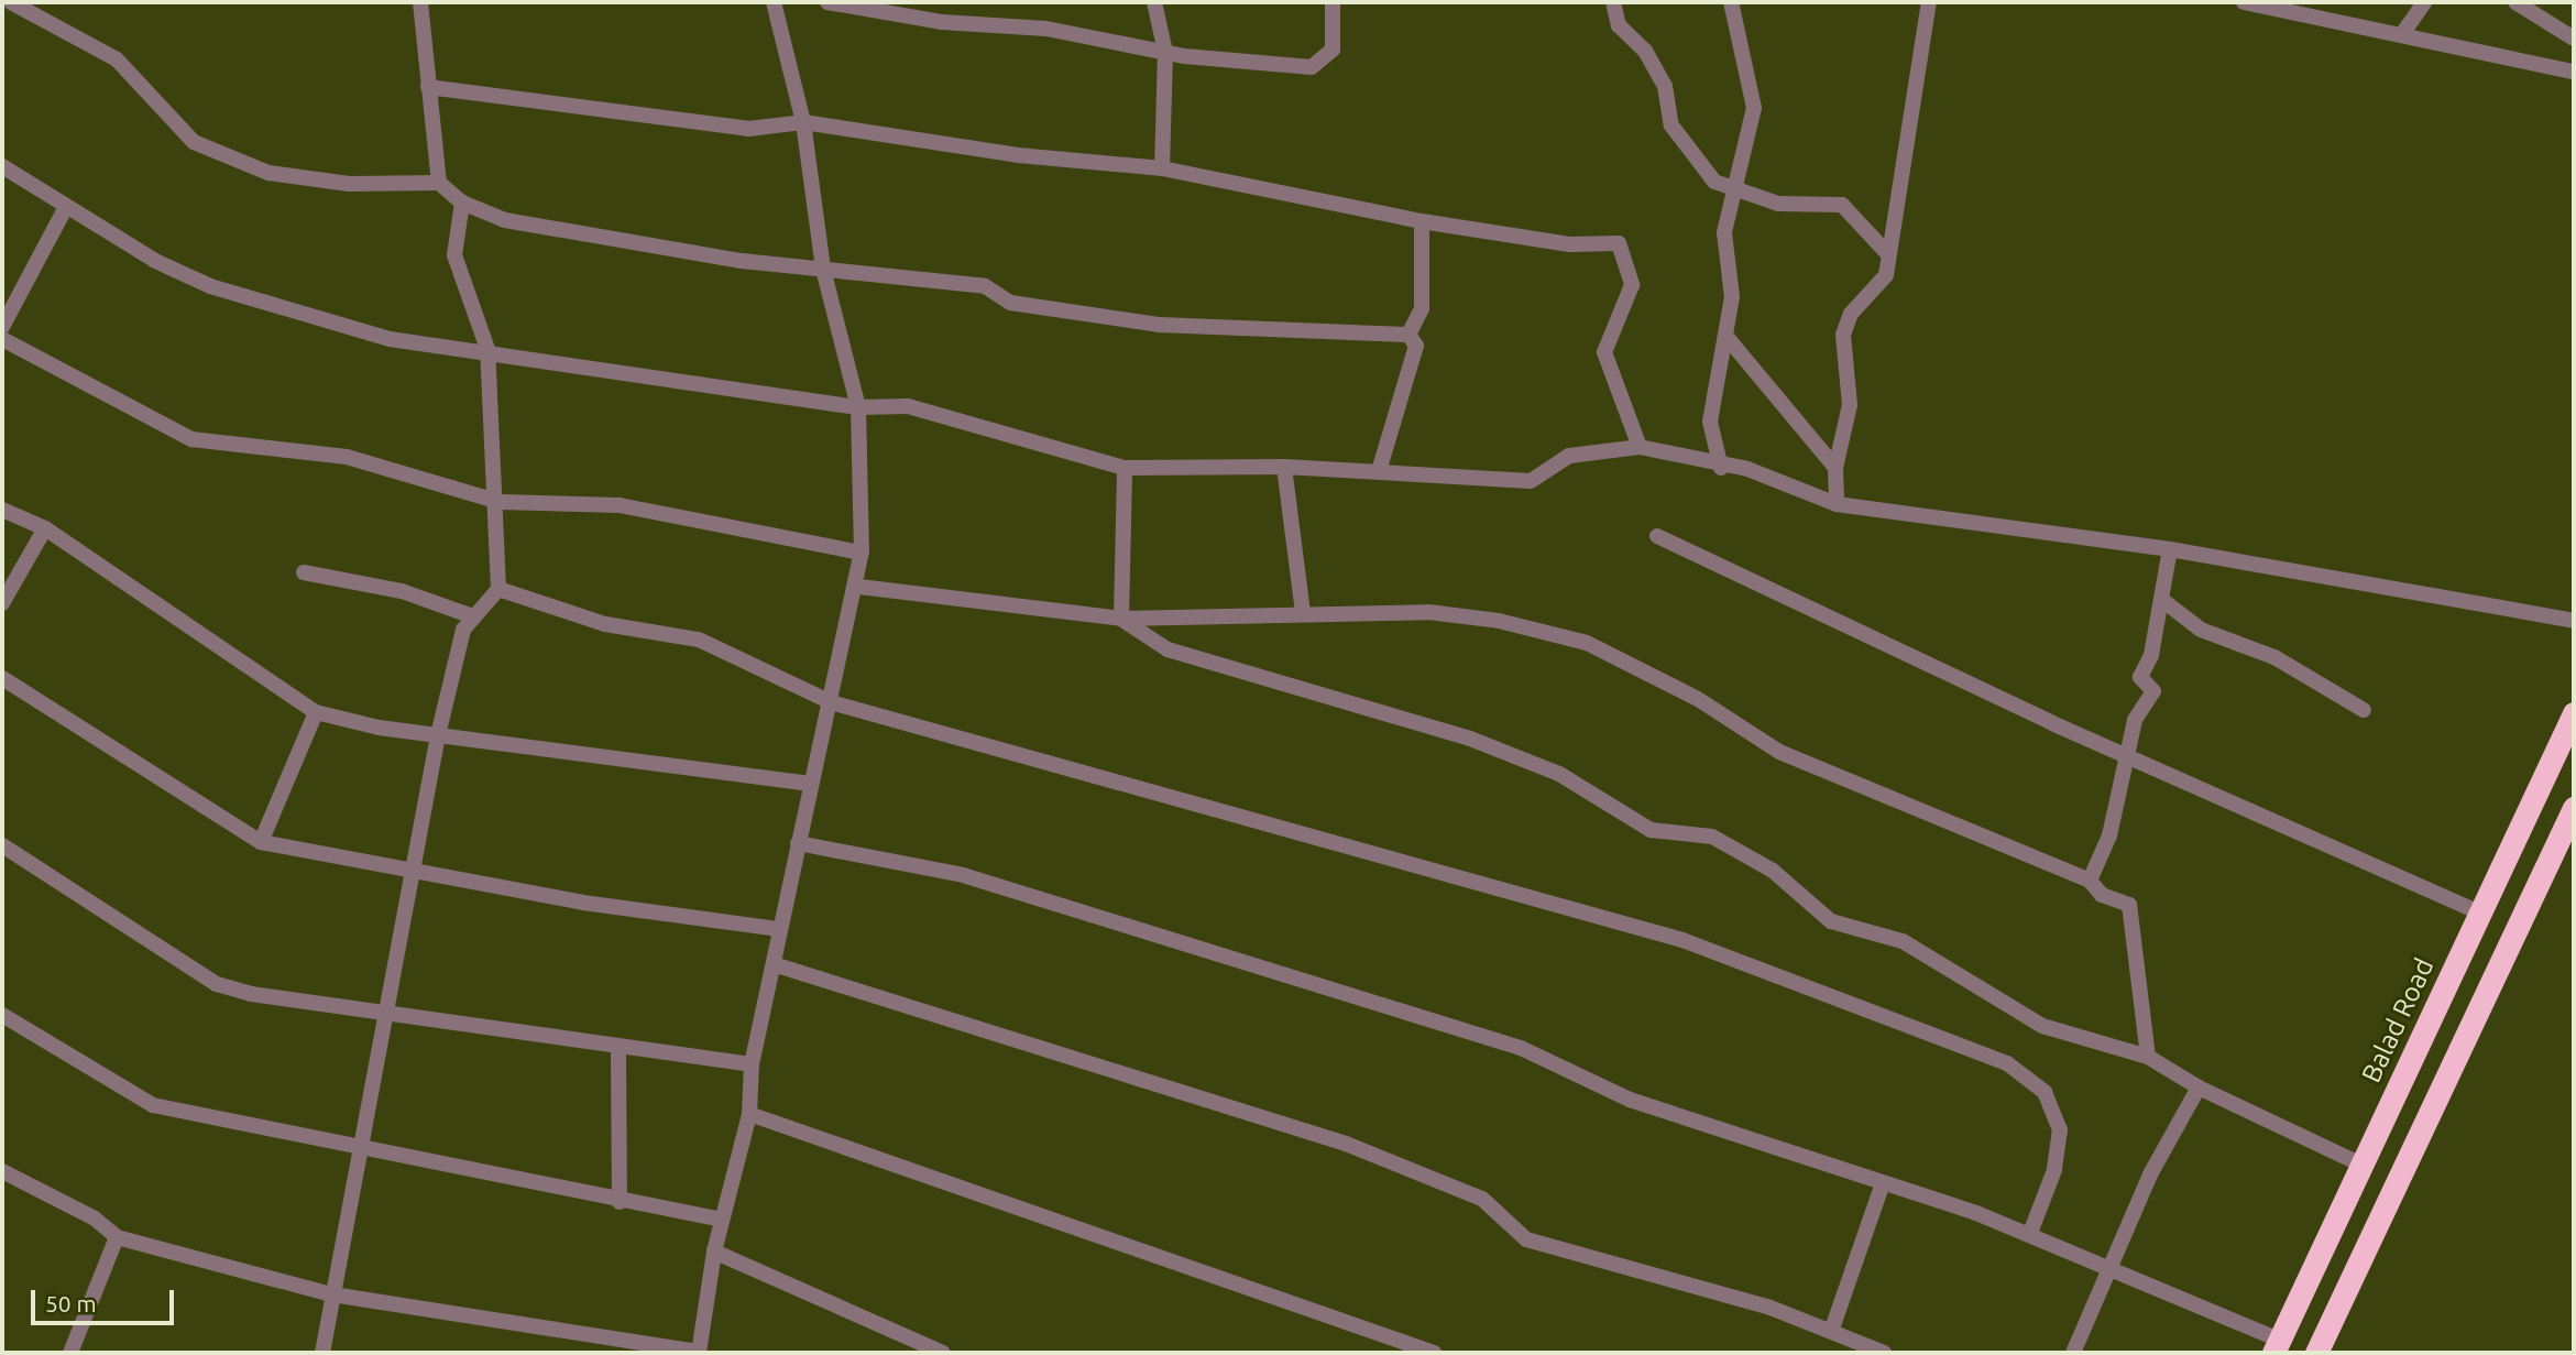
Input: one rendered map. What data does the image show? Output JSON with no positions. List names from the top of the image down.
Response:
{
  "streets": {
    "highway": ["Balad Road"]
  },
  "scale_bar": "50 m"
}
